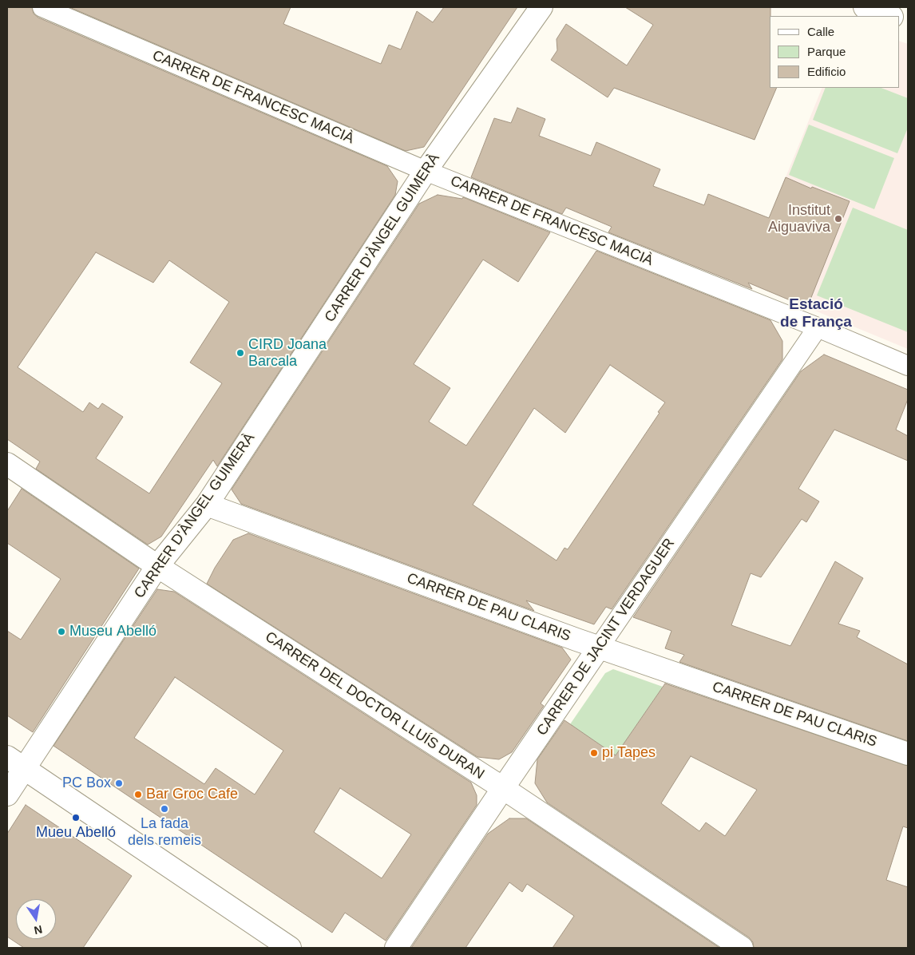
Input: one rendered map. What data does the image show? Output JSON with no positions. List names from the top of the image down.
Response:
{
  "streets": {
    "street": [
      "CARRER DE FRANCESC MACIÀ",
      "CARRER D'ÀNGEL GUIMERÀ",
      "CARRER DE PAU CLARIS",
      "CARRER DE JACINT VERDAGUER",
      "CARRER DEL DOCTOR LLUÍS DURAN"
    ]
  },
  "crossings": [
    ["CARRER DE FRANCESC MACIÀ", "CARRER D'ÀNGEL GUIMERÀ"],
    ["CARRER DE FRANCESC MACIÀ", "CARRER DE JACINT VERDAGUER"],
    ["CARRER D'ÀNGEL GUIMERÀ", "CARRER DE PAU CLARIS"],
    ["CARRER D'ÀNGEL GUIMERÀ", "CARRER DEL DOCTOR LLUÍS DURAN"],
    ["CARRER DE PAU CLARIS", "CARRER DE JACINT VERDAGUER"],
    ["CARRER DE JACINT VERDAGUER", "CARRER DEL DOCTOR LLUÍS DURAN"]
  ],
  "districts": ["Estació de França"],
  "places": [
    "Institut Aiguaviva",
    "CIRD Joana Barcala",
    "Museu Abelló",
    "pi Tapes",
    "PC Box",
    "Bar Groc Cafe",
    "La fada dels remeis",
    "Mueu Abelló"
  ],
  "legend": ["Calle", "Parque", "Edificio"],
  "north": "bottom"
}
